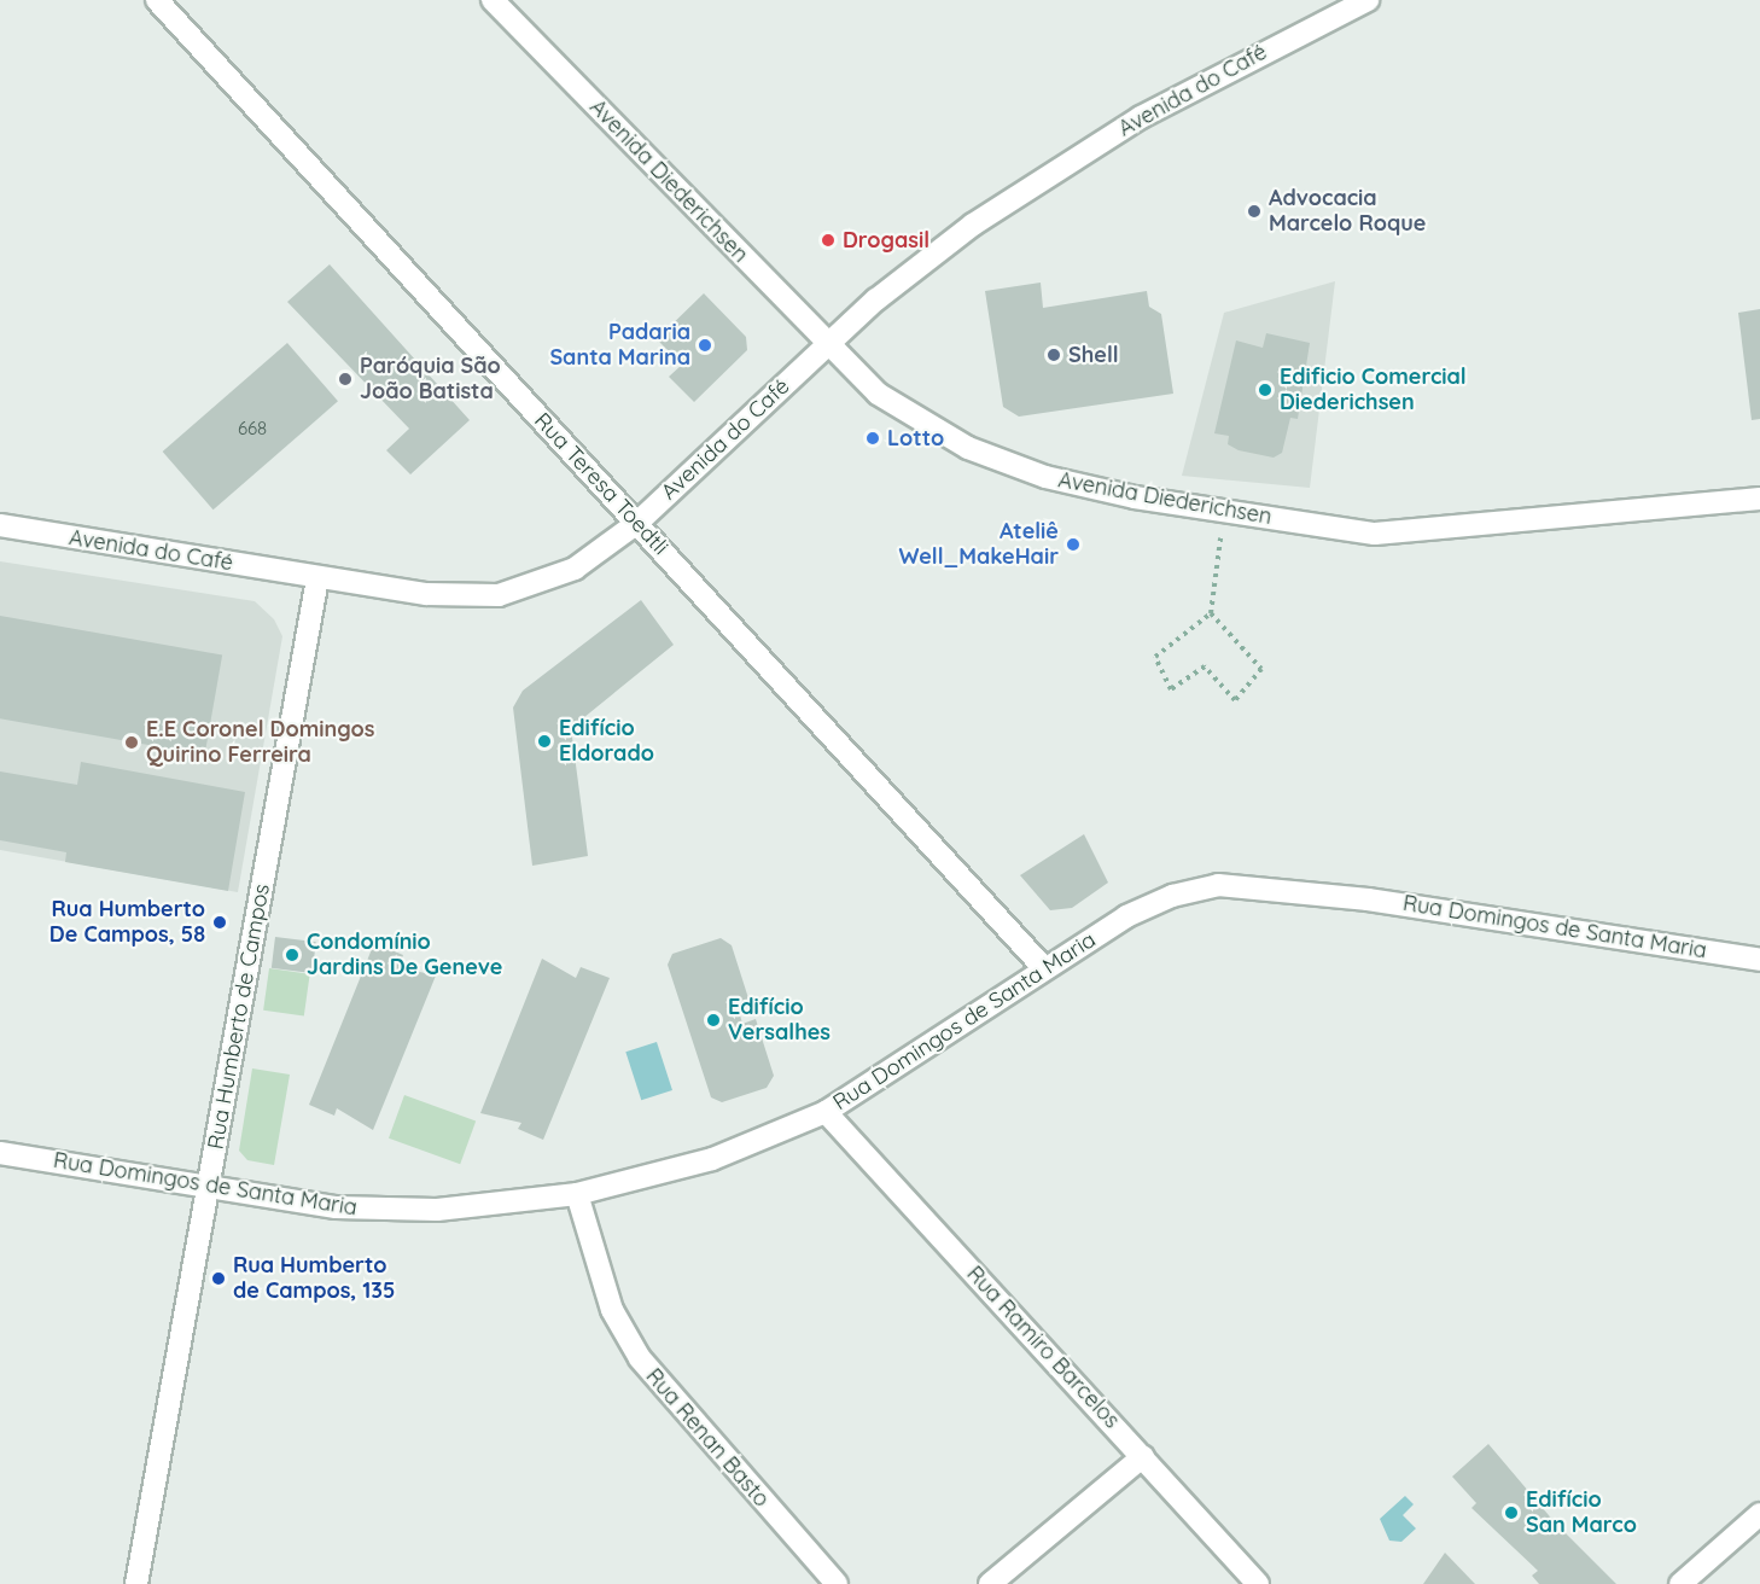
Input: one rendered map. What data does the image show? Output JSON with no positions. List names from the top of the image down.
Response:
{
  "streets": {
    "street": [
      "Avenida do Café",
      "Avenida Diederichsen",
      "Rua Teresa Toedtli",
      "Rua Domingos de Santa Maria",
      "Rua Humberto de Campos",
      "Rua Ramiro Barcelos",
      "Rua Renan Basto"
    ]
  },
  "crossings": [
    ["Avenida do Café", "Avenida Diederichsen"],
    ["Avenida do Café", "Rua Teresa Toedtli"],
    ["Avenida do Café", "Rua Humberto de Campos"],
    ["Rua Teresa Toedtli", "Rua Domingos de Santa Maria"],
    ["Rua Domingos de Santa Maria", "Rua Humberto de Campos"],
    ["Rua Domingos de Santa Maria", "Rua Ramiro Barcelos"],
    ["Rua Domingos de Santa Maria", "Rua Renan Basto"]
  ],
  "places": [
    "Advocacia Marcelo Roque",
    "Drogasil",
    "Padaria Santa Marina",
    "Shell",
    "Paróquia São João Batista",
    "Edificio Comercial Diederichsen",
    "Lotto",
    "Ateliê Well_MakeHair",
    "Edifício Eldorado",
    "E.E Coronel Domingos Quirino Ferreira",
    "Rua Humberto De Campos, 58",
    "Condomínio Jardins De Geneve",
    "Edifício Versalhes",
    "Rua Humberto de Campos, 135",
    "Edifício San Marco"
  ],
  "house_numbers": ["668"]
}
